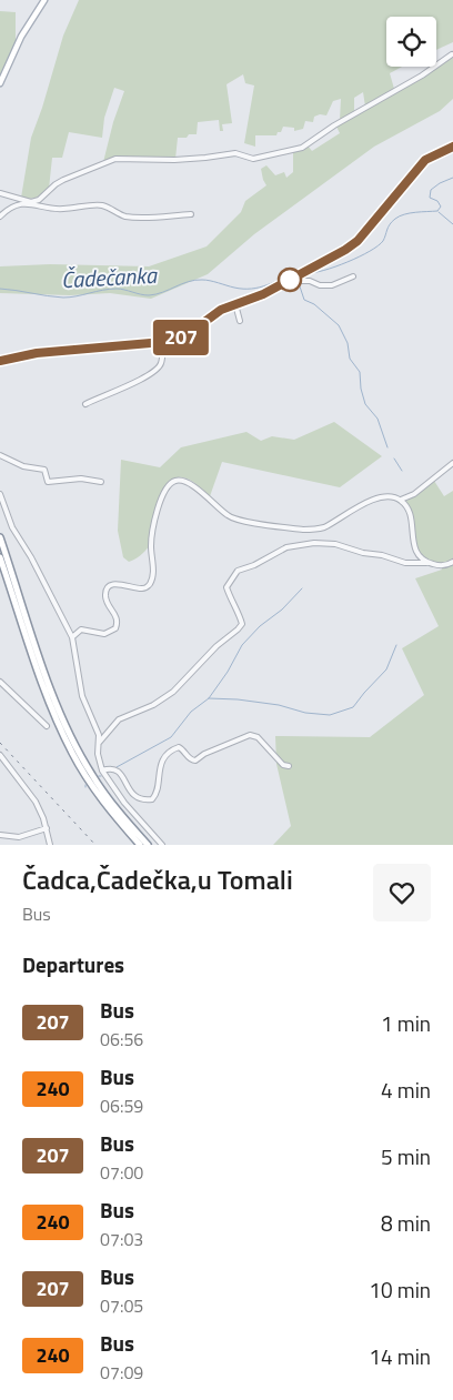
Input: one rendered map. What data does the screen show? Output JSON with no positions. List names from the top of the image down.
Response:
{
  "water": ["Čadečanka"],
  "lines": ["bus line 207"],
  "page": {
    "on_map": "207",
    "heading": [
      ["Čadca,Čadečka,u Tomali", "Bus"],
      "Departures"
    ],
    "list": [
      {
        "mark": "207",
        "name": "Bus",
        "note": "06:56",
        "value": "1 min"
      },
      {
        "mark": "240",
        "name": "Bus",
        "note": "06:59",
        "value": "4 min"
      },
      {
        "mark": "207",
        "name": "Bus",
        "note": "07:00",
        "value": "5 min"
      },
      {
        "mark": "240",
        "name": "Bus",
        "note": "07:03",
        "value": "8 min"
      },
      {
        "mark": "207",
        "name": "Bus",
        "note": "07:05",
        "value": "10 min"
      },
      {
        "mark": "240",
        "name": "Bus",
        "note": "07:09",
        "value": "14 min"
      }
    ]
  }
}
